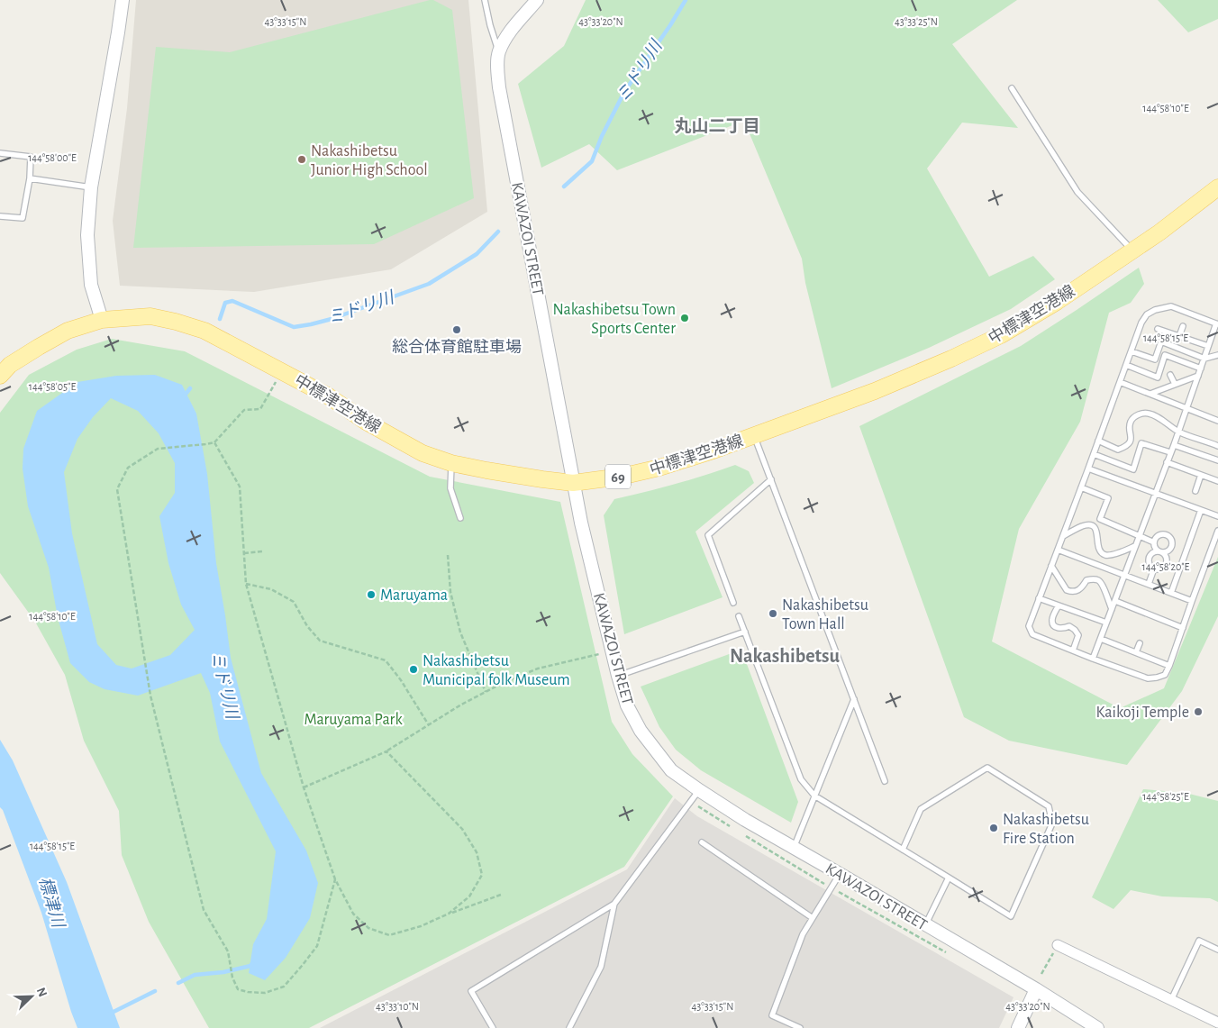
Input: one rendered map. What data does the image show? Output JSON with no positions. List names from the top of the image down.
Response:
{
  "streets": {
    "main road": ["中標津空港線", "69"],
    "street": ["KAWAZOI STREET"]
  },
  "crossings": [
    ["KAWAZOI STREET", "中標津空港線"]
  ],
  "districts": ["丸山二丁目", "Nakashibetsu"],
  "water": ["ミドリ川", "標津川"],
  "parks": ["Maruyama Park"],
  "places": [
    "Nakashibetsu Junior High School",
    "Nakashibetsu Town Sports Center",
    "総合体育館駐車場",
    "Maruyama",
    "Nakashibetsu Town Hall",
    "Nakashibetsu Municipal folk Museum",
    "Kaikoji Temple",
    "Nakashibetsu Fire Station"
  ],
  "north": "top right",
  "coordinates": [
    "43°33'15\"N",
    "43°33'20\"N",
    "43°33'25\"N",
    "144°58'10\"E",
    "144°58'00\"E",
    "144°58'15\"E",
    "144°58'05\"E",
    "144°58'20\"E",
    "144°58'25\"E",
    "43°33'10\"N"
  ]
}
